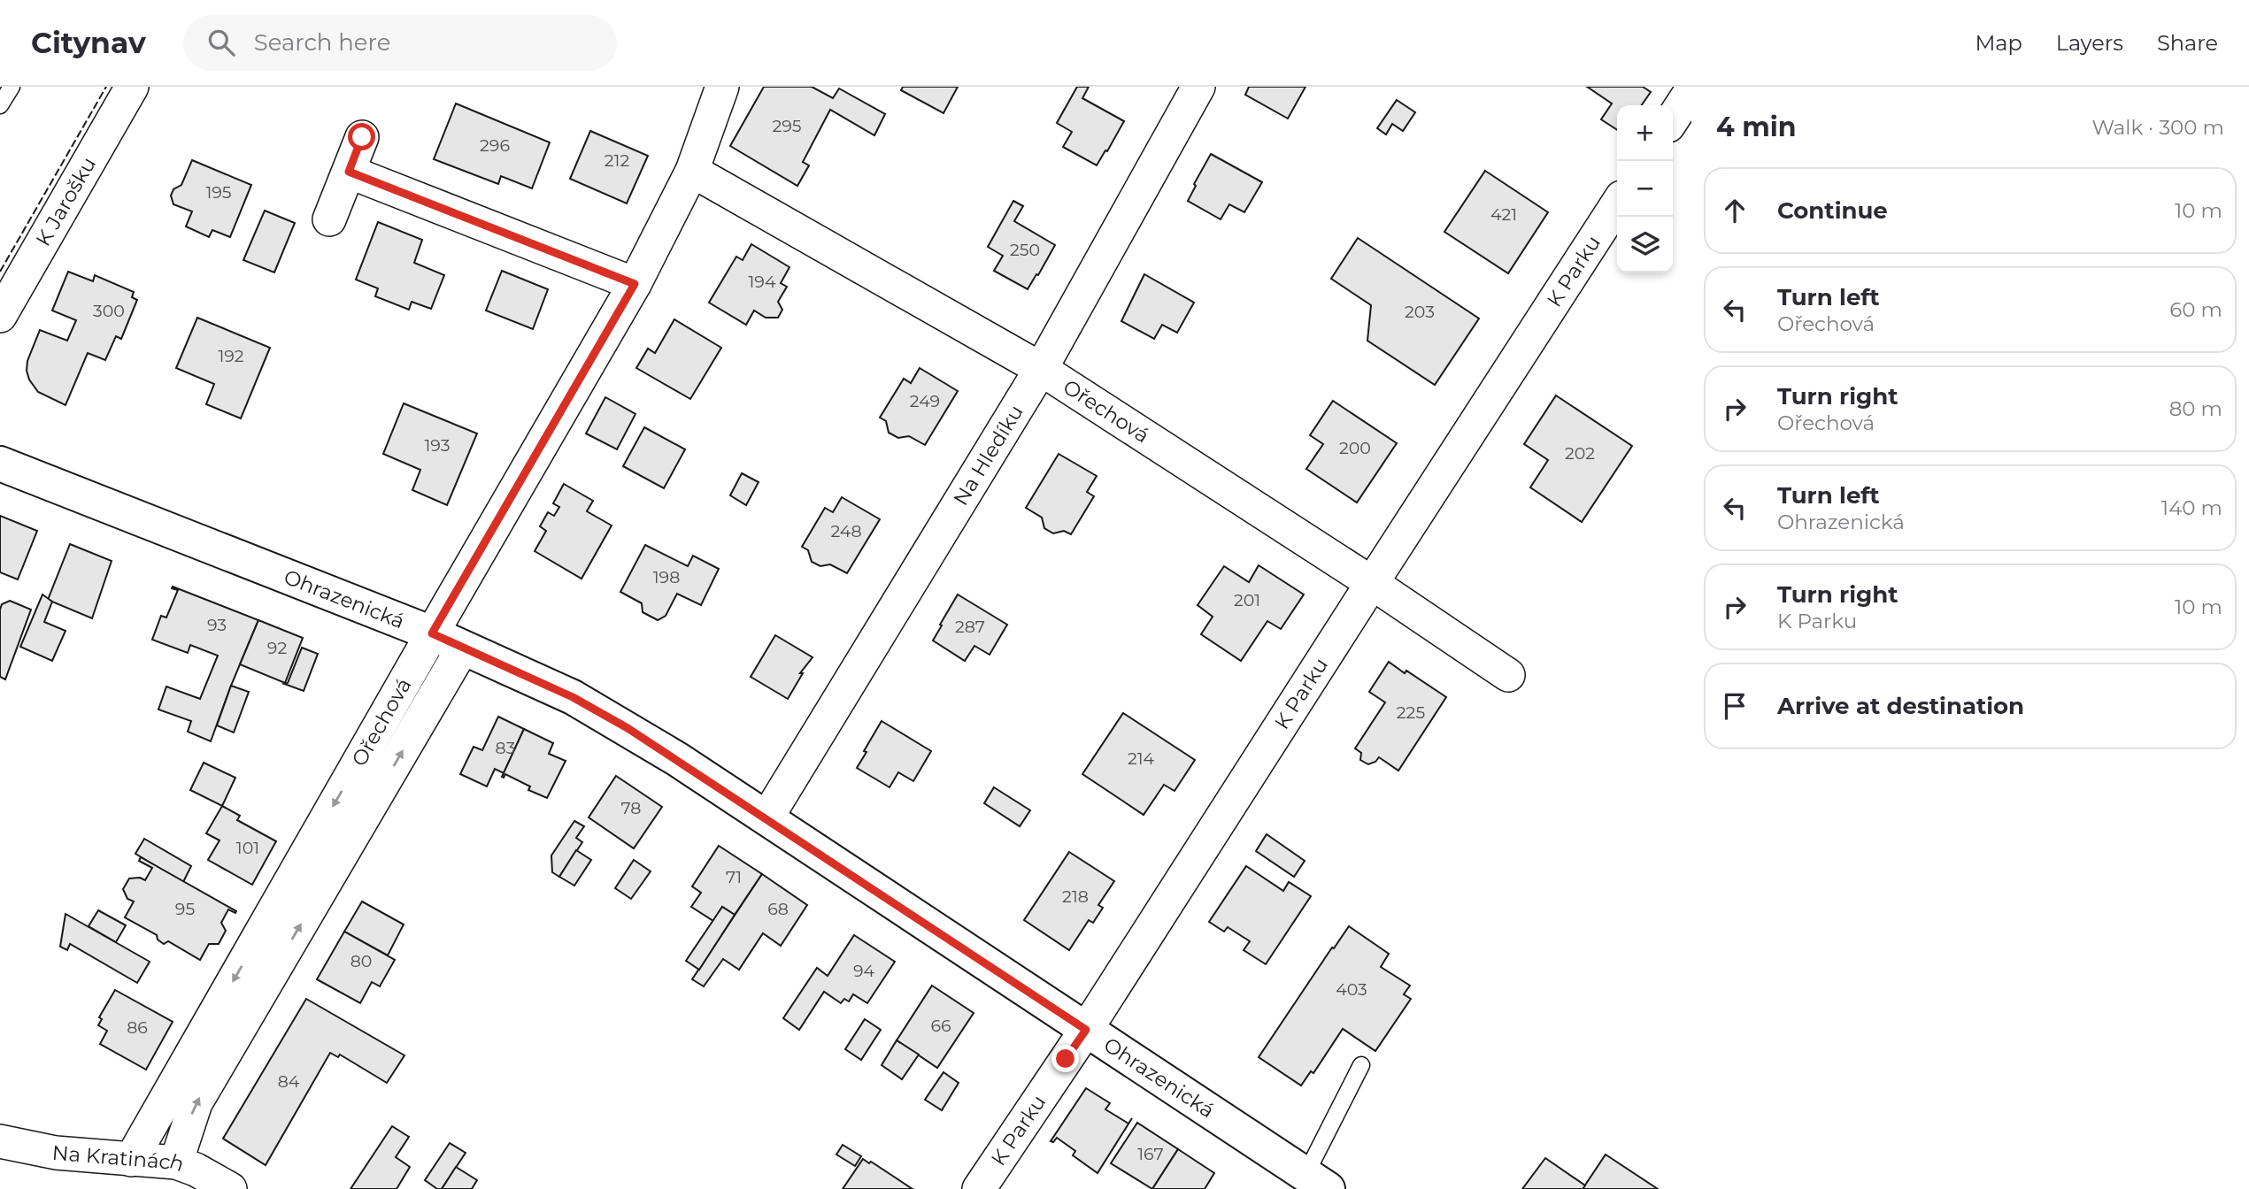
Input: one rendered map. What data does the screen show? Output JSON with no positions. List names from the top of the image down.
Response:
{
  "streets": {
    "street": [
      "K Jarošku",
      "K Parku",
      "Ořechová",
      "Na Hledíku",
      "Ohrazenická",
      "Na Kratinách"
    ]
  },
  "crossings": [
    ["K Parku", "Ořechová"],
    ["K Parku", "Ohrazenická"],
    ["Ořechová", "Na Hledíku"],
    ["Ořechová", "Ohrazenická"],
    ["Ořechová", "Na Kratinách"],
    ["Na Hledíku", "Ohrazenická"]
  ],
  "house_numbers": [
    "295",
    "296",
    "212",
    "195",
    "421",
    "250",
    "194",
    "300",
    "203",
    "192",
    "249",
    "193",
    "200",
    "202",
    "248",
    "198",
    "201",
    "93",
    "287",
    "92",
    "225",
    "83",
    "214",
    "78",
    "101",
    "71",
    "218",
    "95",
    "68",
    "80",
    "94",
    "403",
    "66",
    "86",
    "84",
    "167"
  ],
  "page": {
    "header": "Citynav",
    "search": "Search here",
    "nav": ["Map", "Layers", "Share"],
    "heading": ["4 min", "Walk · 300 m"],
    "map_buttons": ["+", "−"],
    "list": [
      ["Continue", "10 m"],
      ["Turn left", "Ořechová", "60 m"],
      ["Turn right", "Ořechová", "80 m"],
      ["Turn left", "Ohrazenická", "140 m"],
      ["Turn right", "K Parku", "10 m"],
      "Arrive at destination"
    ]
  }
}
